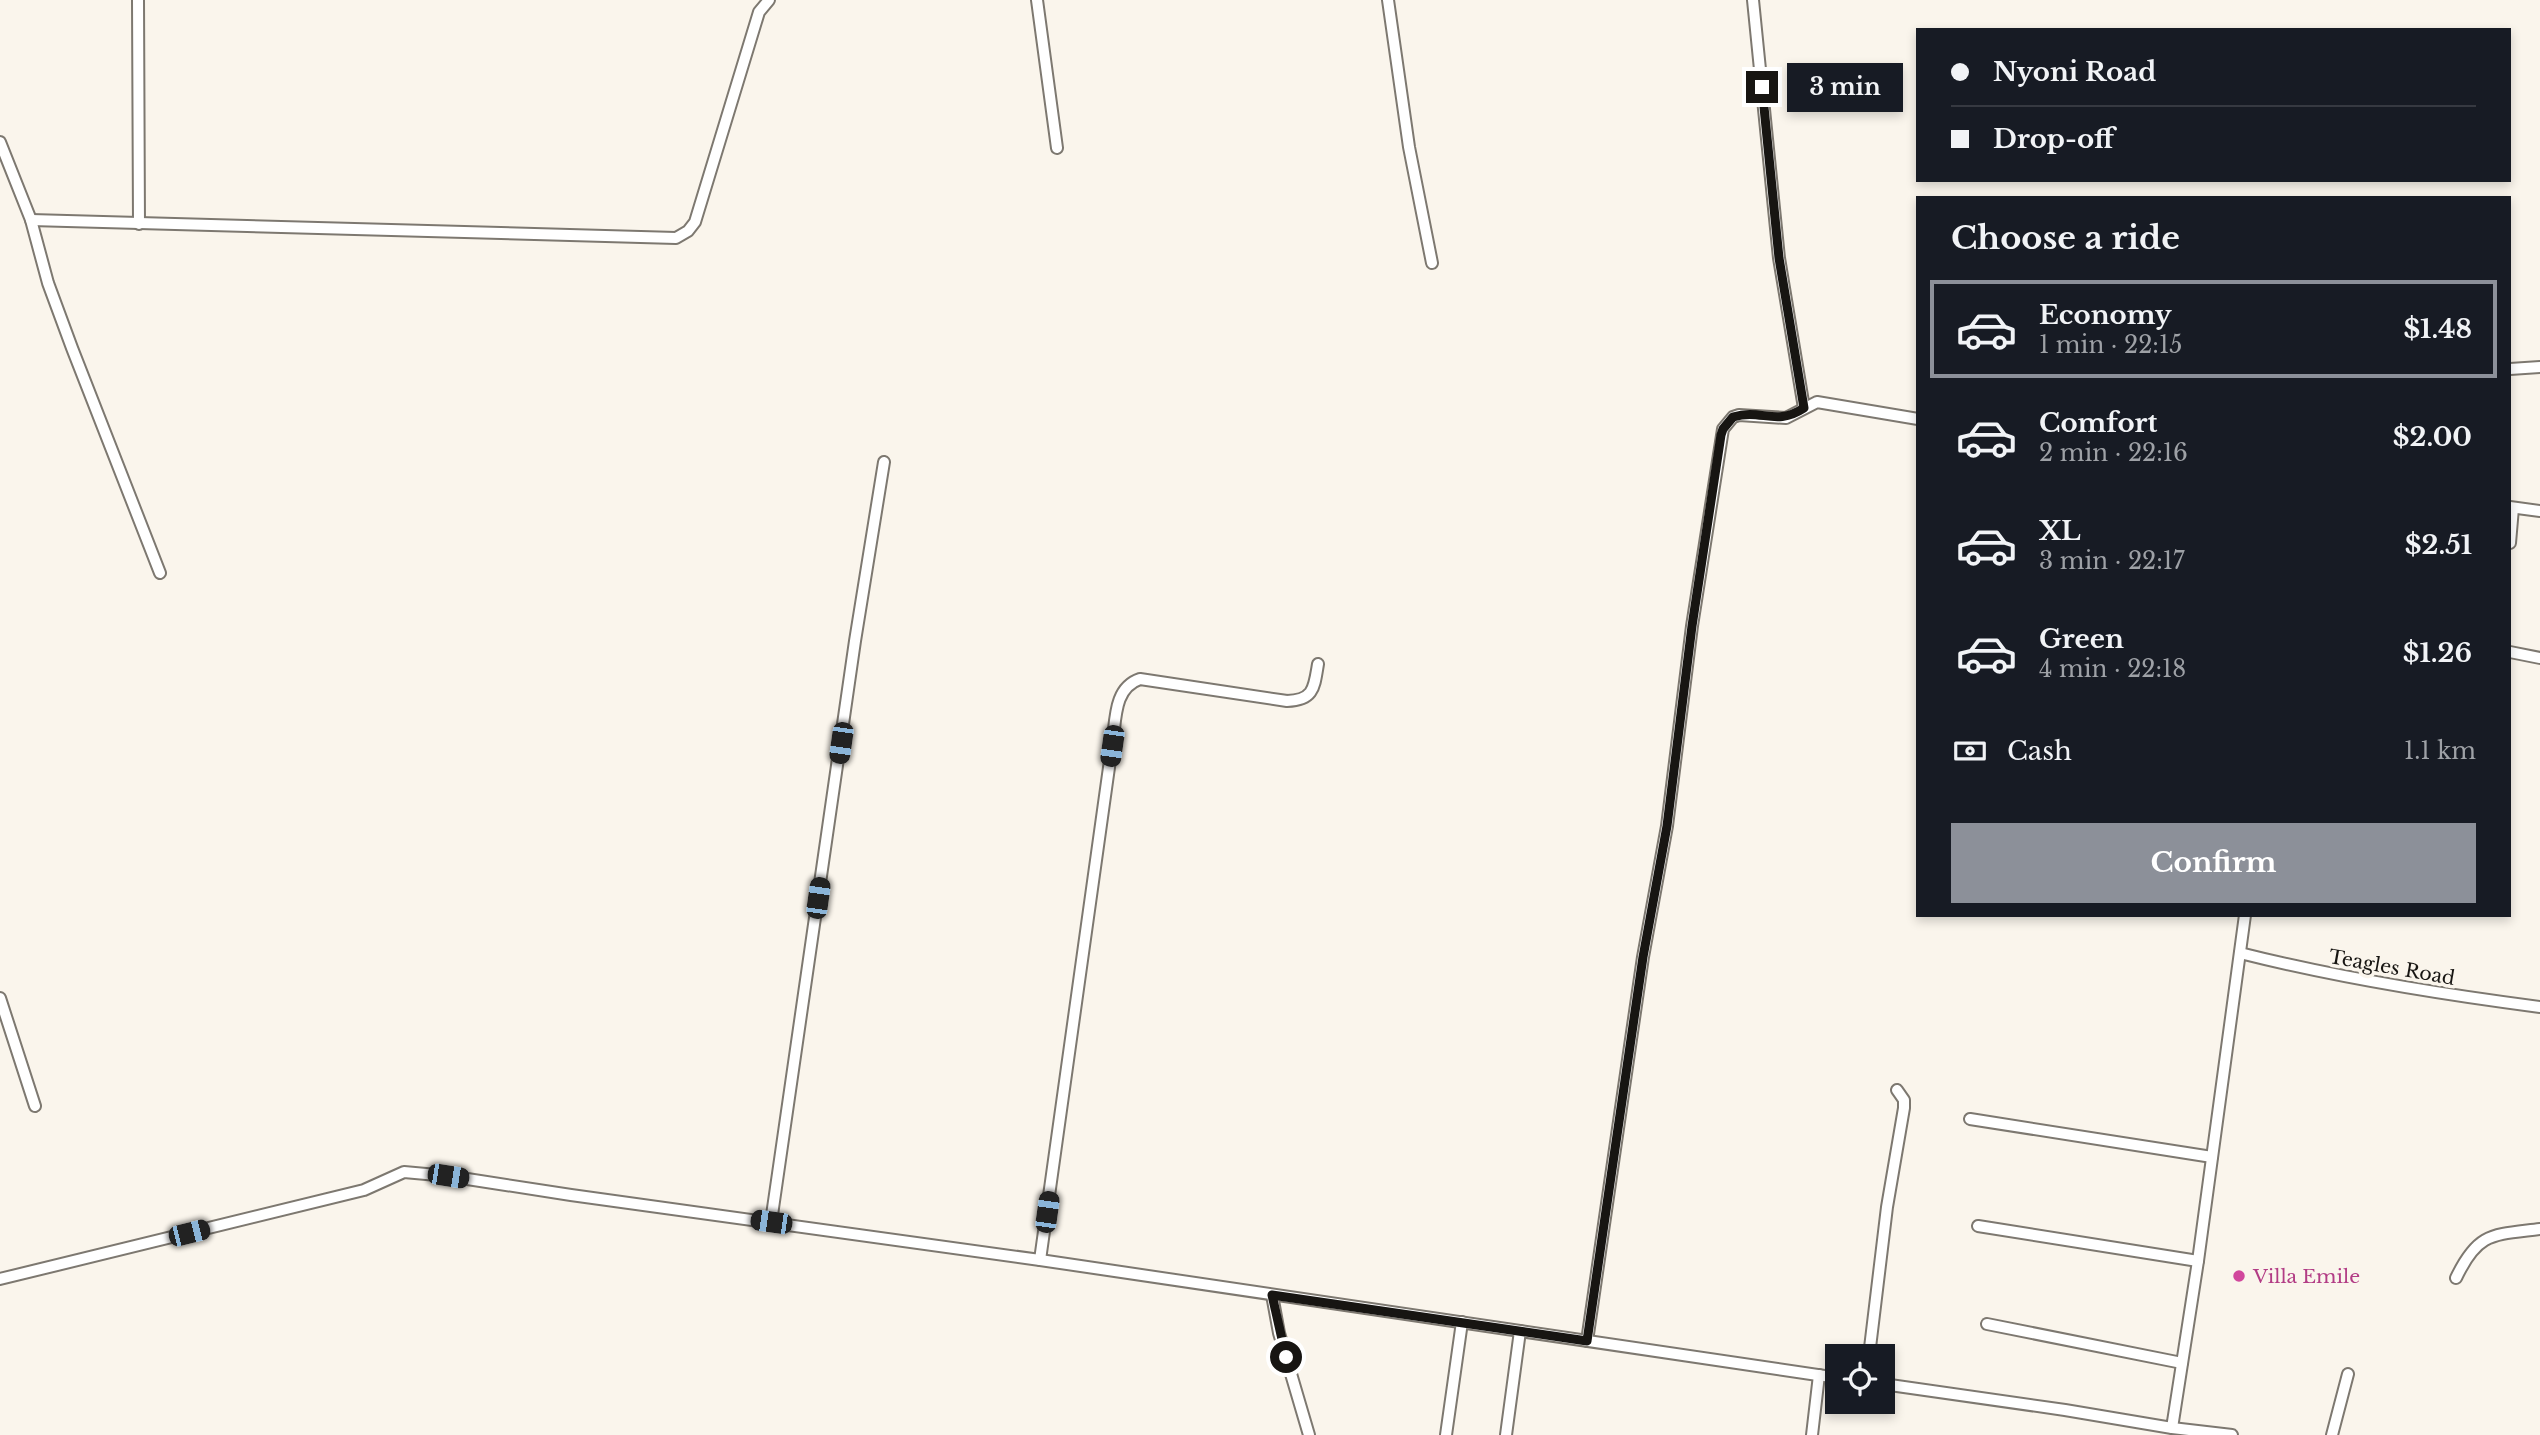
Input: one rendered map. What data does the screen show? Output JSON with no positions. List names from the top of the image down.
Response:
{
  "streets": {
    "street": ["Teagles Road"]
  },
  "places": ["Villa Emile"],
  "page": {
    "banner": ["Nyoni Road", "Drop-off"],
    "bubble": "3 min",
    "heading": "Choose a ride",
    "list": [
      {
        "name": "Economy",
        "note": "1 min · 22:15",
        "value": "$1.48"
      },
      {
        "name": "Comfort",
        "note": "2 min · 22:16",
        "value": "$2.00"
      },
      {
        "name": "XL",
        "note": "3 min · 22:17",
        "value": "$2.51"
      },
      {
        "name": "Green",
        "note": "4 min · 22:18",
        "value": "$1.26"
      }
    ],
    "pay": ["Cash", "1.1 km"],
    "buttons": "Confirm"
  }
}
